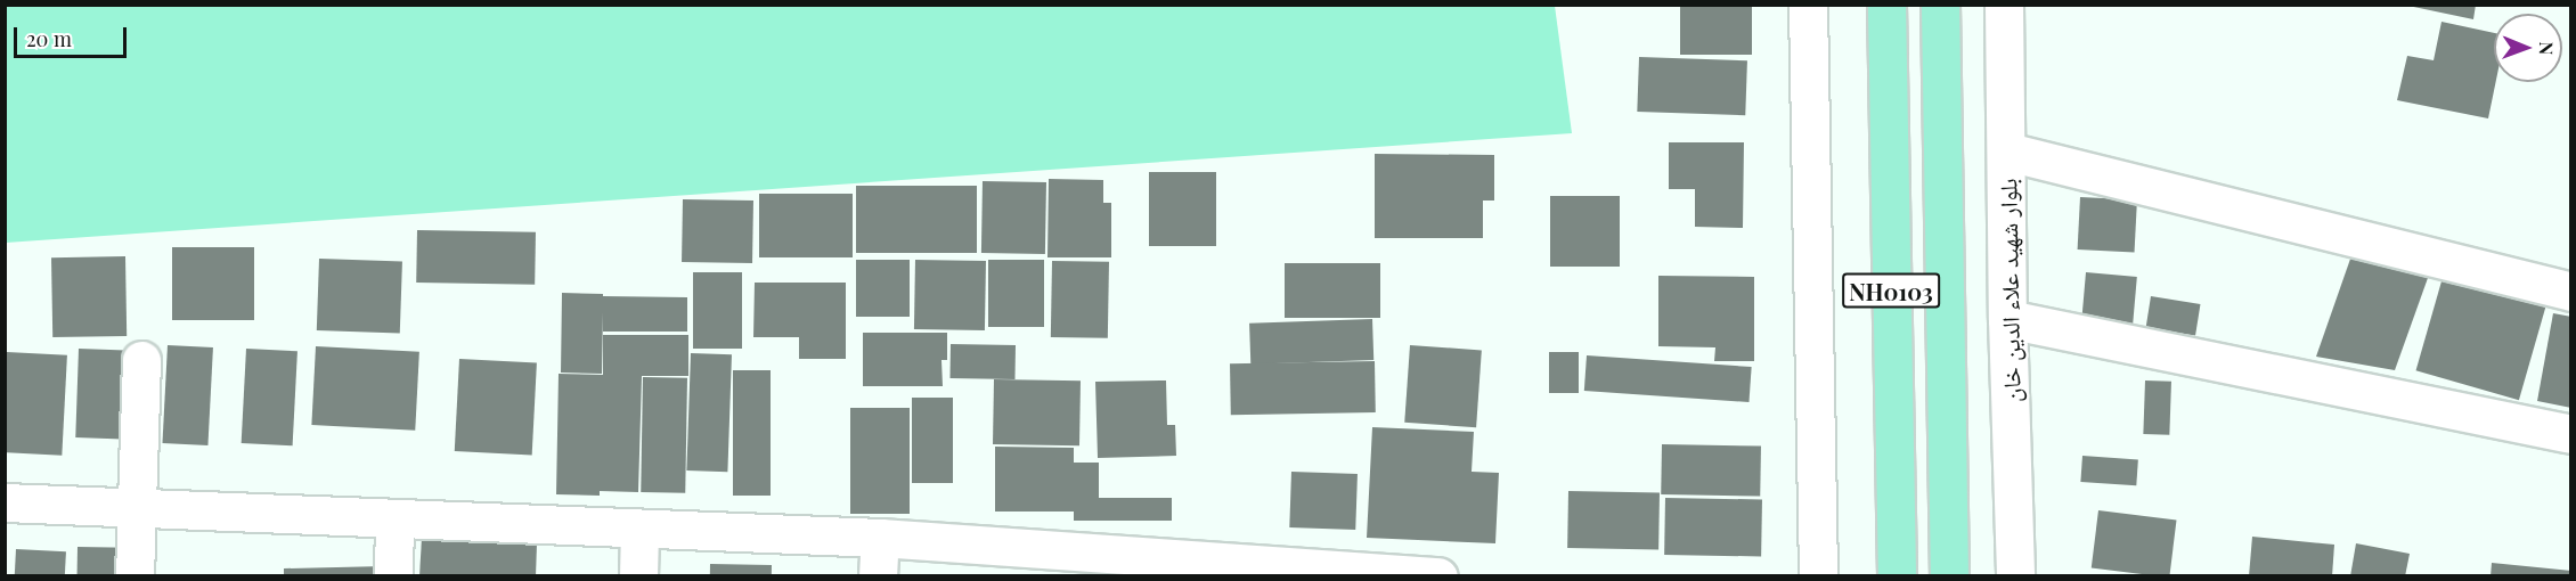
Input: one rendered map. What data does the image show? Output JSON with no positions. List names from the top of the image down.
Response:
{
  "streets": {
    "highway": ["NH0103"],
    "street": ["بلوار شهید علاء الدین خان"]
  },
  "scale_bar": "20 m",
  "north": "right"
}
